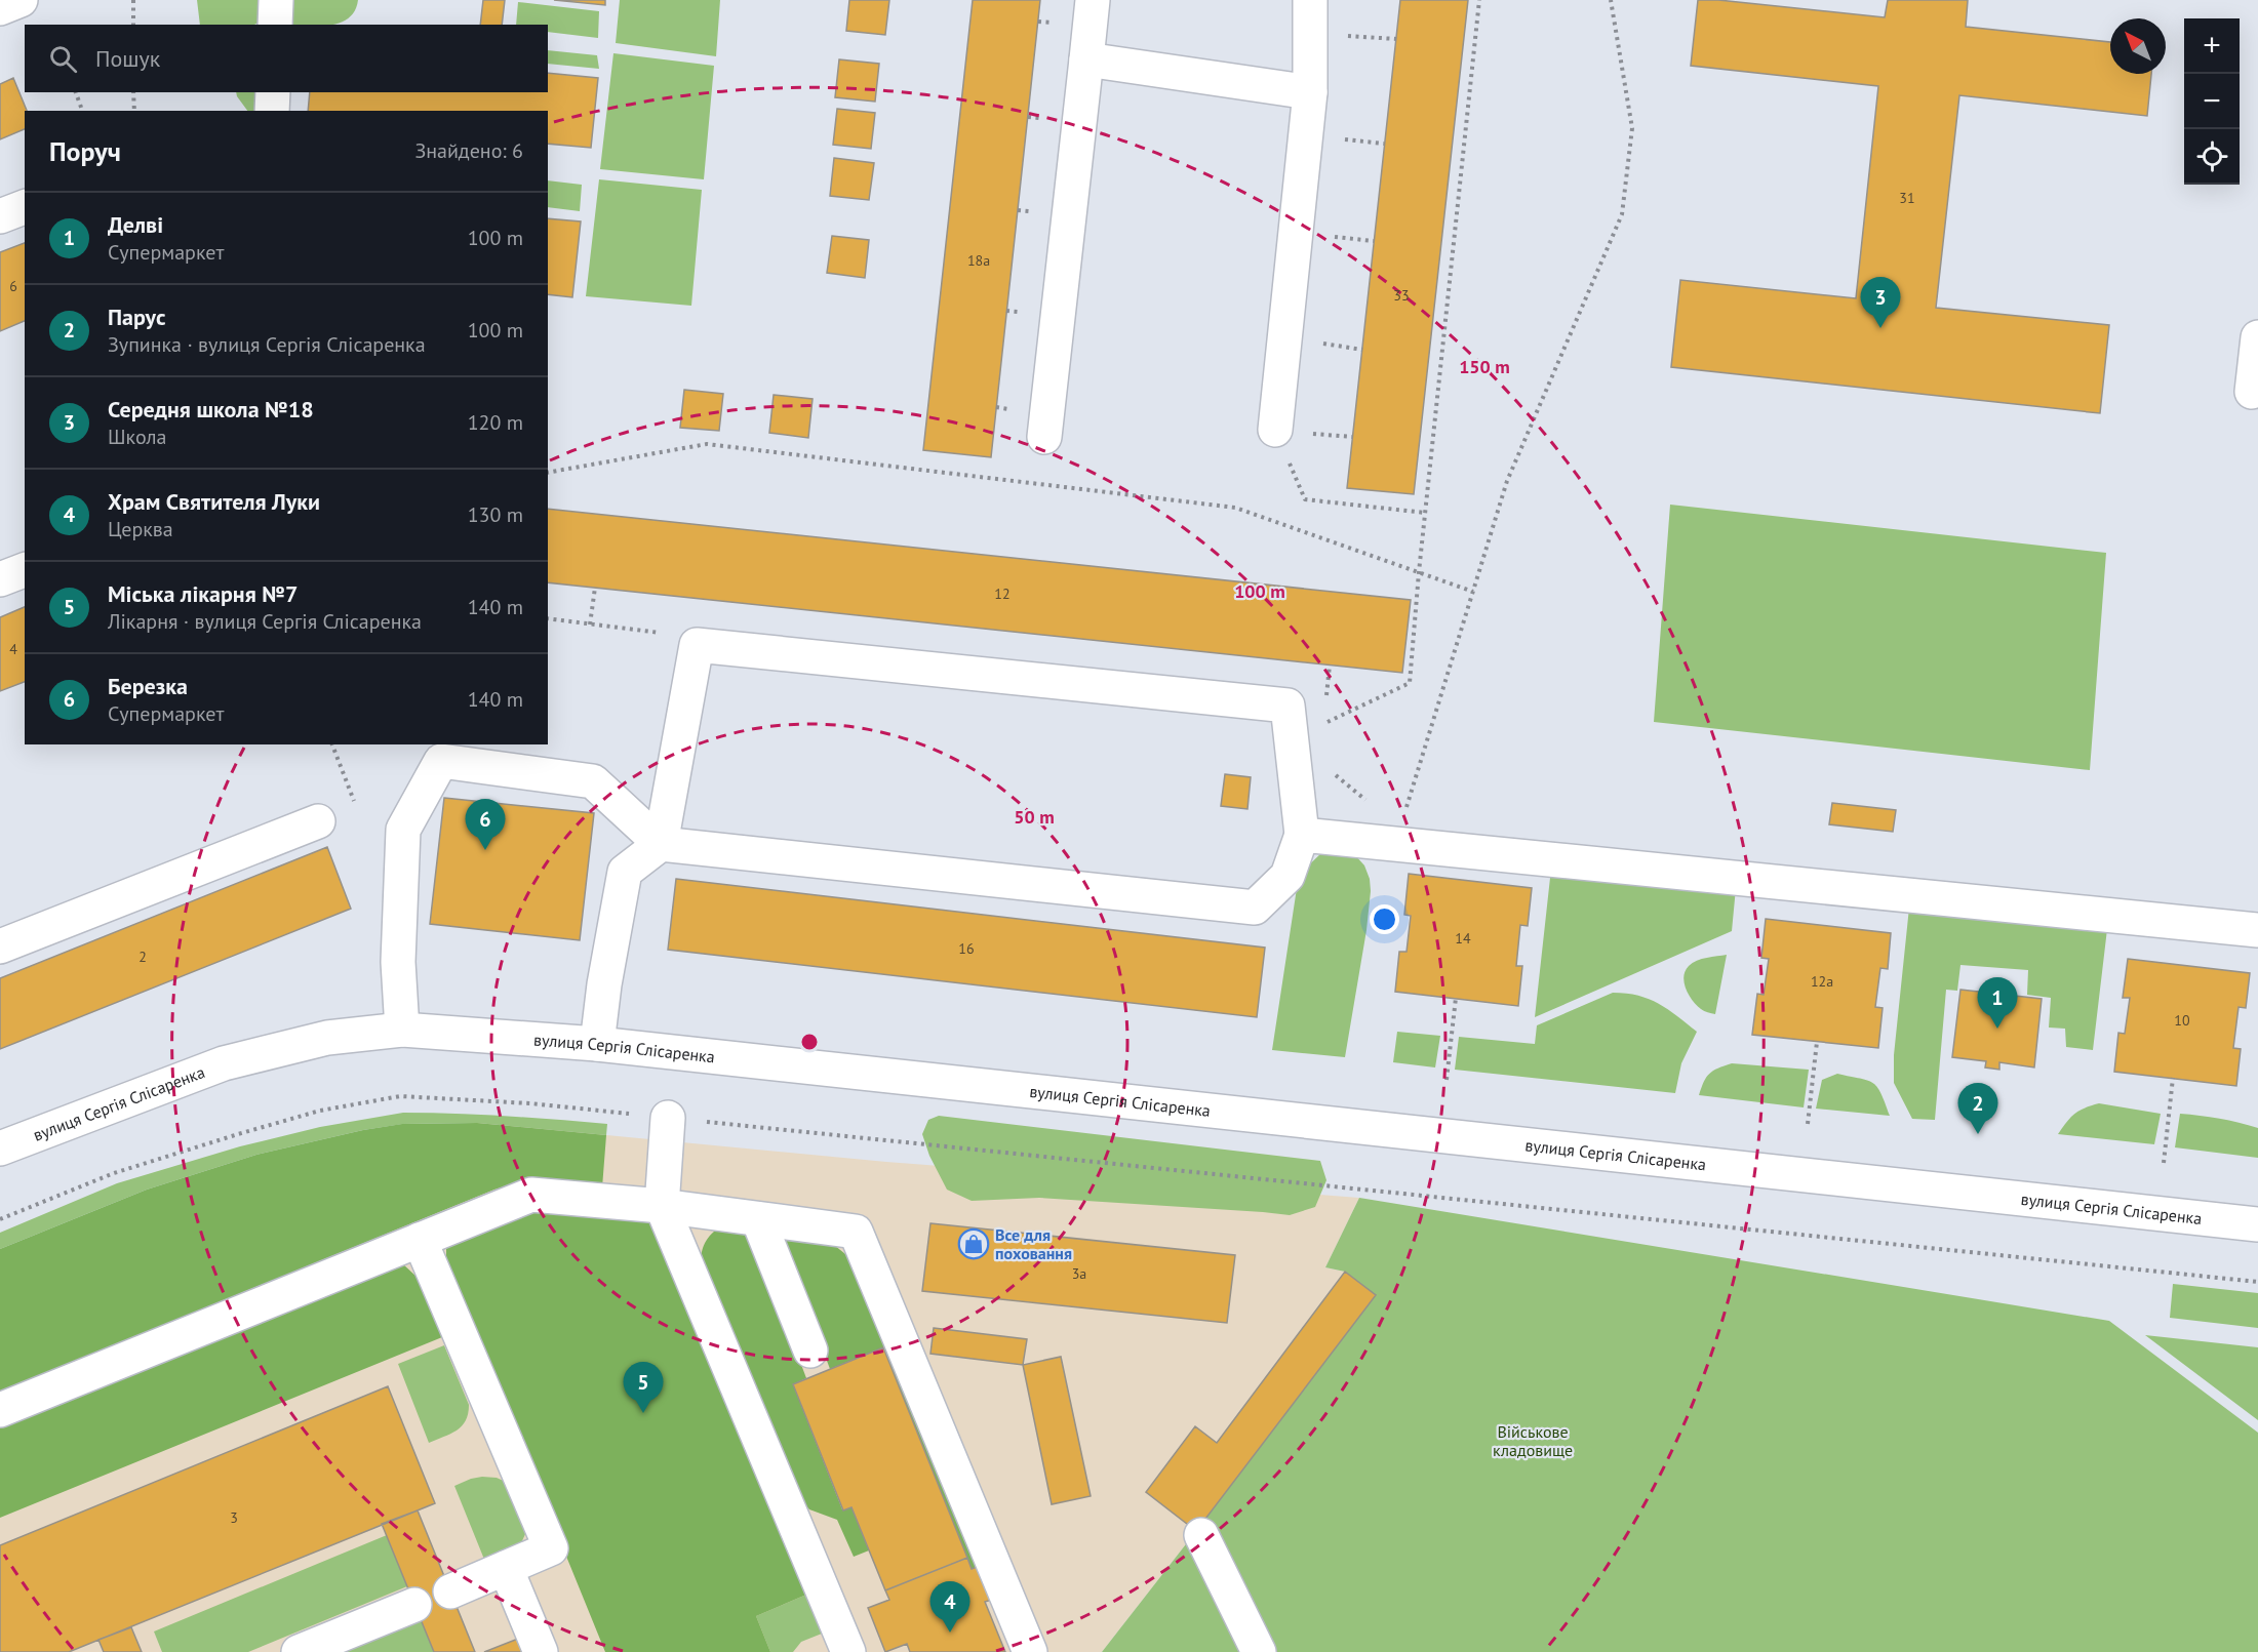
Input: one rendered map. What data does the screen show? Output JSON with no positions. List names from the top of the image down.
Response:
{
  "streets": {
    "street": ["вулиця Сергія Слісаренка"]
  },
  "parks": ["Військове кладовище"],
  "places": {
    "shop": ["Все для поховання"]
  },
  "house_numbers": [
    "31",
    "18а",
    "6",
    "33",
    "12",
    "4",
    "14",
    "16",
    "2",
    "12а",
    "10",
    "3а",
    "3"
  ],
  "north": "top left",
  "page": {
    "map_buttons": ["+", "−"],
    "search": "Пошук",
    "heading": ["Поруч", "Знайдено: 6"],
    "list": [
      {
        "mark": "1",
        "name": "Делві",
        "note": "Супермаркет",
        "value": "100 m"
      },
      {
        "mark": "2",
        "name": "Парус",
        "note": "Зупинка · вулиця Сергія Слісаренка",
        "value": "100 m"
      },
      {
        "mark": "3",
        "name": "Середня школа №18",
        "note": "Школа",
        "value": "120 m"
      },
      {
        "mark": "4",
        "name": "Храм Святителя Луки",
        "note": "Церква",
        "value": "130 m"
      },
      {
        "mark": "5",
        "name": "Міська лікарня №7",
        "note": "Лікарня · вулиця Сергія Слісаренка",
        "value": "140 m"
      },
      {
        "mark": "6",
        "name": "Березка",
        "note": "Супермаркет",
        "value": "140 m"
      }
    ],
    "pins": [
      "3",
      "6",
      "1",
      "2",
      "5",
      "4"
    ]
  },
  "rings": ["150 m", "100 m", "50 m"]
}
